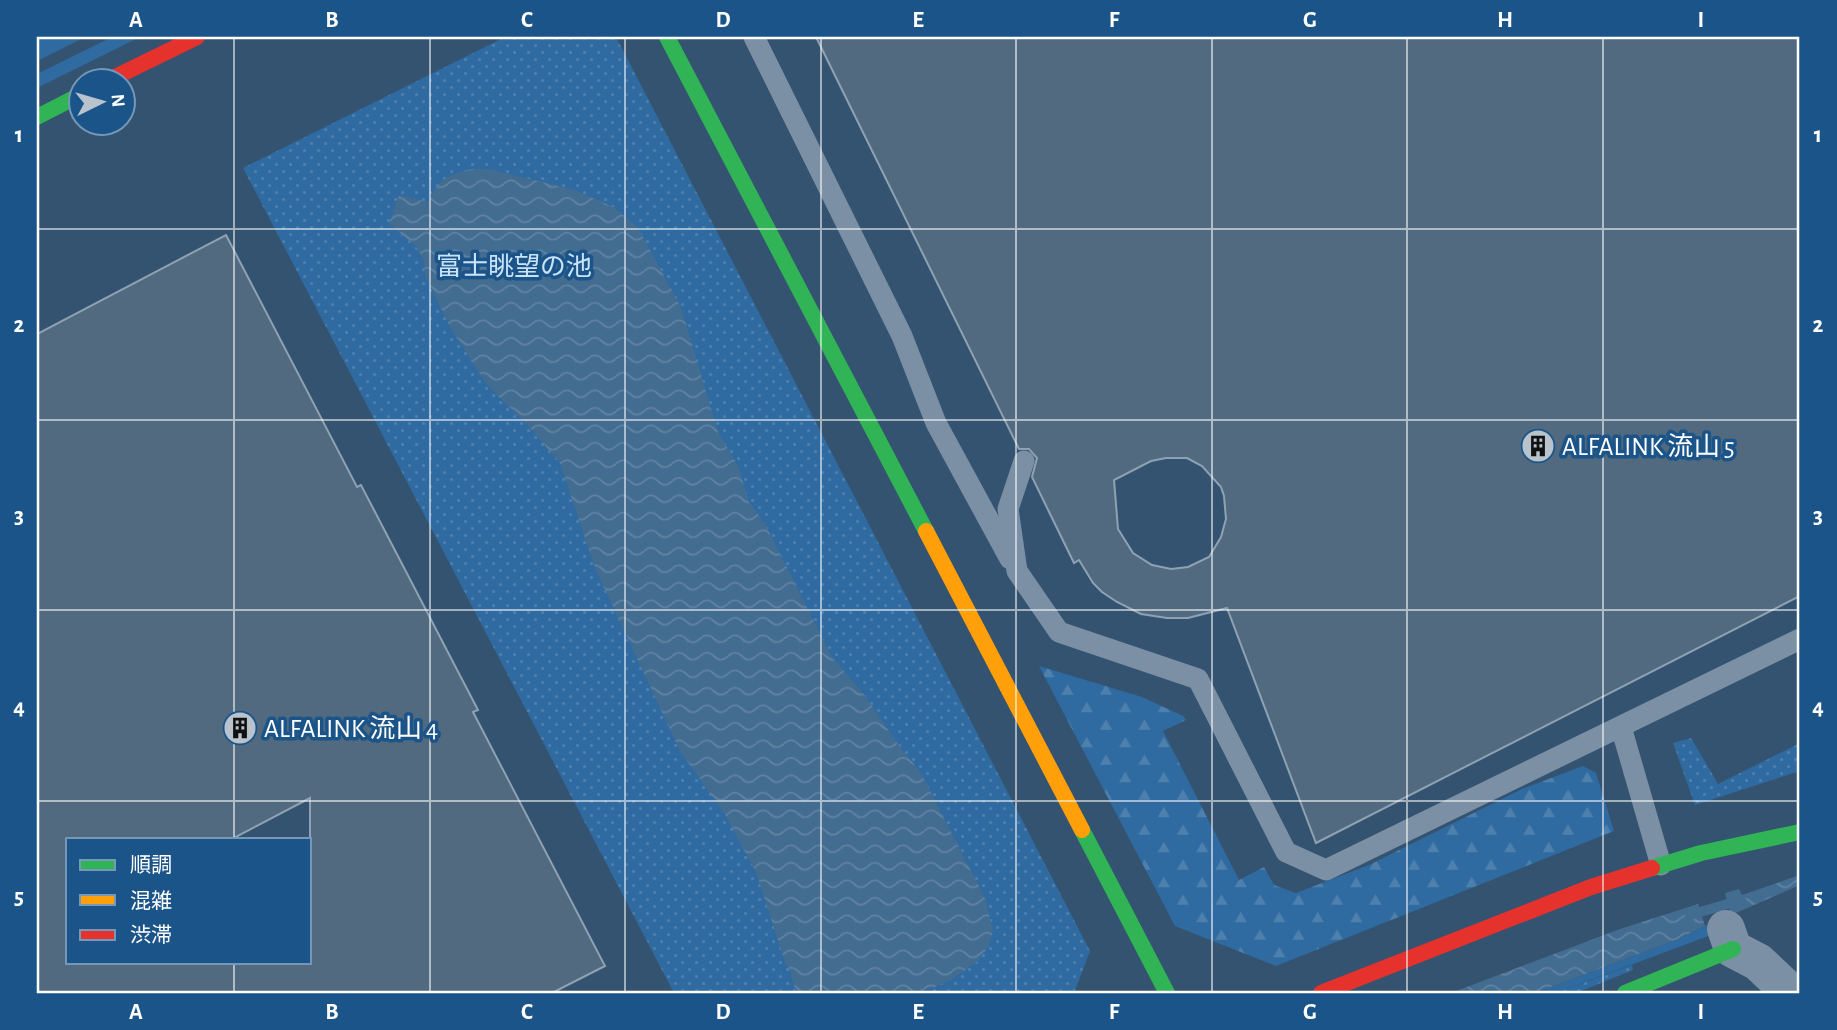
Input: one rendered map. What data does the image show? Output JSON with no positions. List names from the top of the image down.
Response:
{
  "parks": ["富士眺望の池"],
  "places": {
    "building": ["ALFALINK 流山 5", "ALFALINK 流山 4"]
  },
  "legend": ["順調", "混雑", "渋滞"],
  "north": "right",
  "grid": {
    "columns": [
      "A",
      "B",
      "C",
      "D",
      "E",
      "F",
      "G",
      "H",
      "I"
    ],
    "rows": [
      "1",
      "2",
      "3",
      "4",
      "5"
    ]
  }
}
